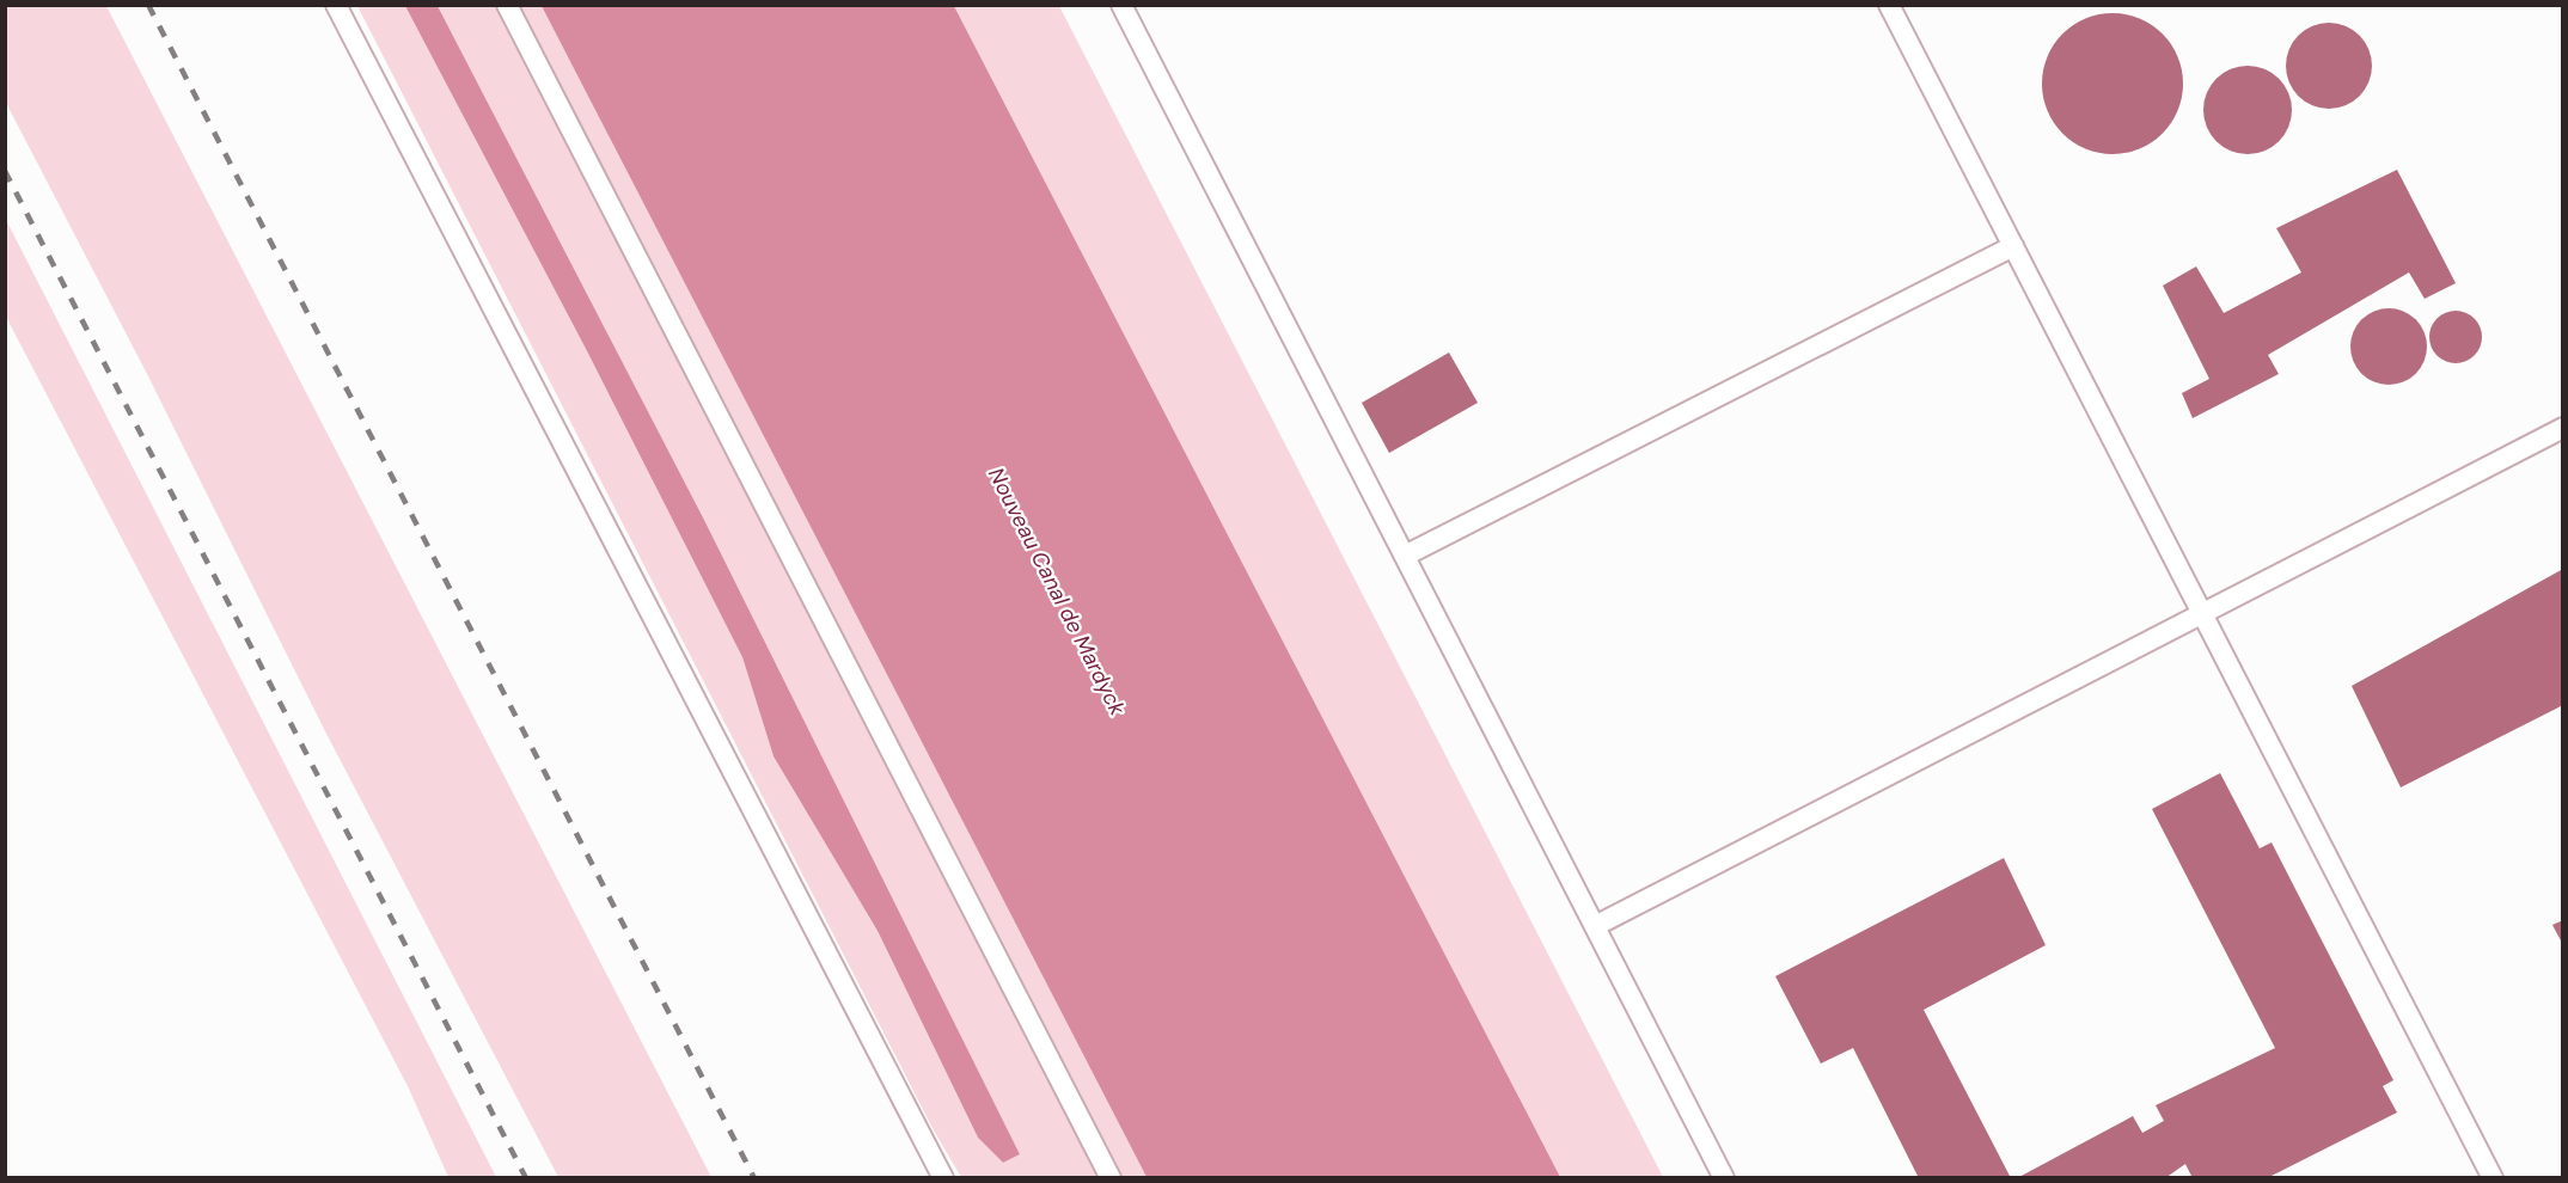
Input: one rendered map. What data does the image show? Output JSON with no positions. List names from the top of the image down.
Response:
{
  "water": ["Nouveau Canal de Mardyck"]
}
